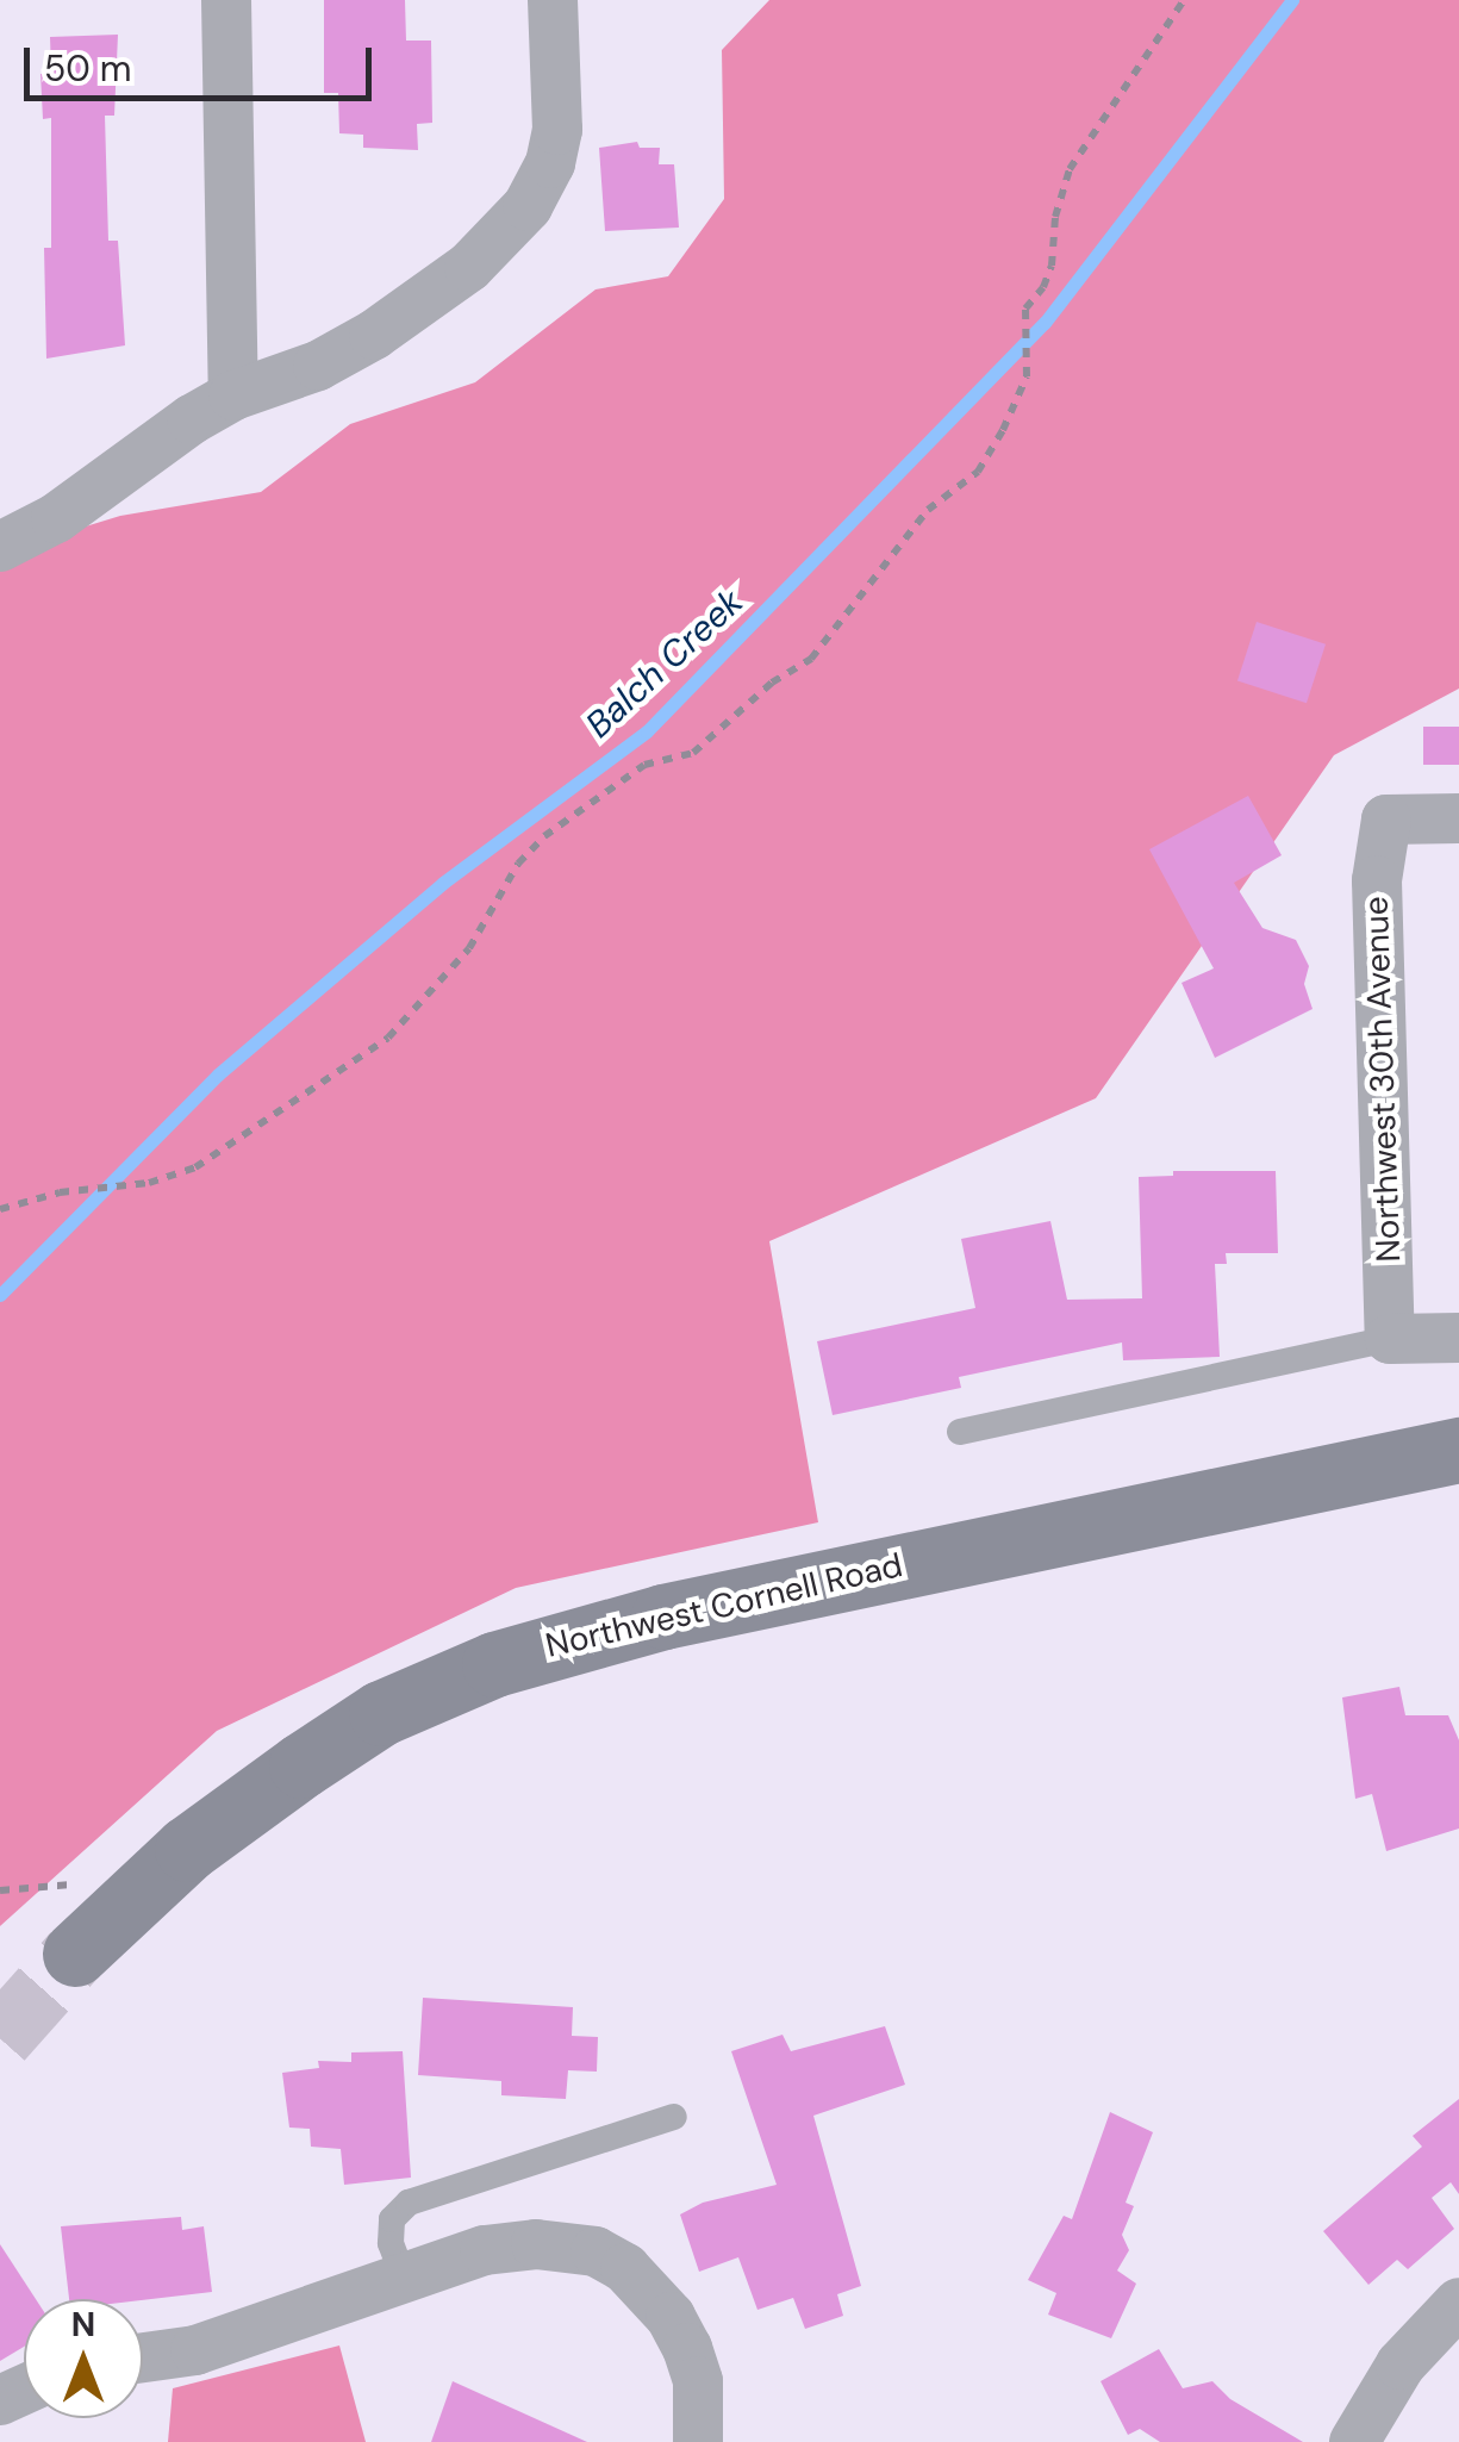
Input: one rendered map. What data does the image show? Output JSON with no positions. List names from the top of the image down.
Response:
{
  "streets": {
    "main road": ["Northwest Cornell Road"],
    "street": ["Northwest 30th Avenue"]
  },
  "water": ["Balch Creek"],
  "scale_bar": "50 m",
  "north": "top"
}
